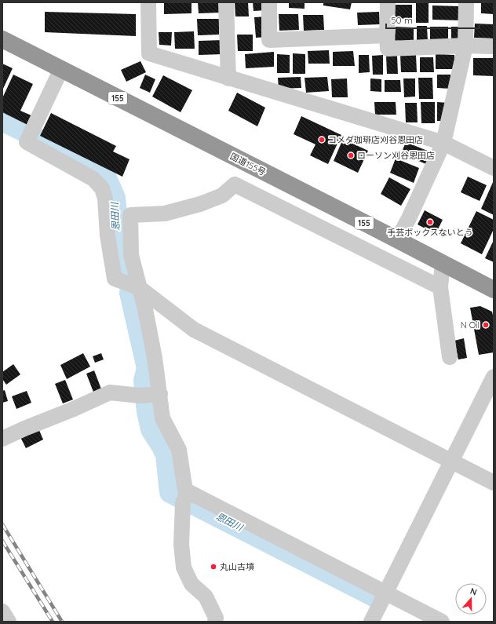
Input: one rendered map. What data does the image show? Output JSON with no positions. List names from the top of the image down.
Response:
{
  "streets": {
    "highway": ["155", "国道155号"]
  },
  "water": ["恩田川"],
  "places": [
    "コメダ珈琲店刈谷恩田店",
    "ローソン刈谷恩田店",
    "手芸ボックスないとう",
    "N Oil",
    "丸山古墳"
  ],
  "scale_bar": "50 m",
  "north": "top"
}
